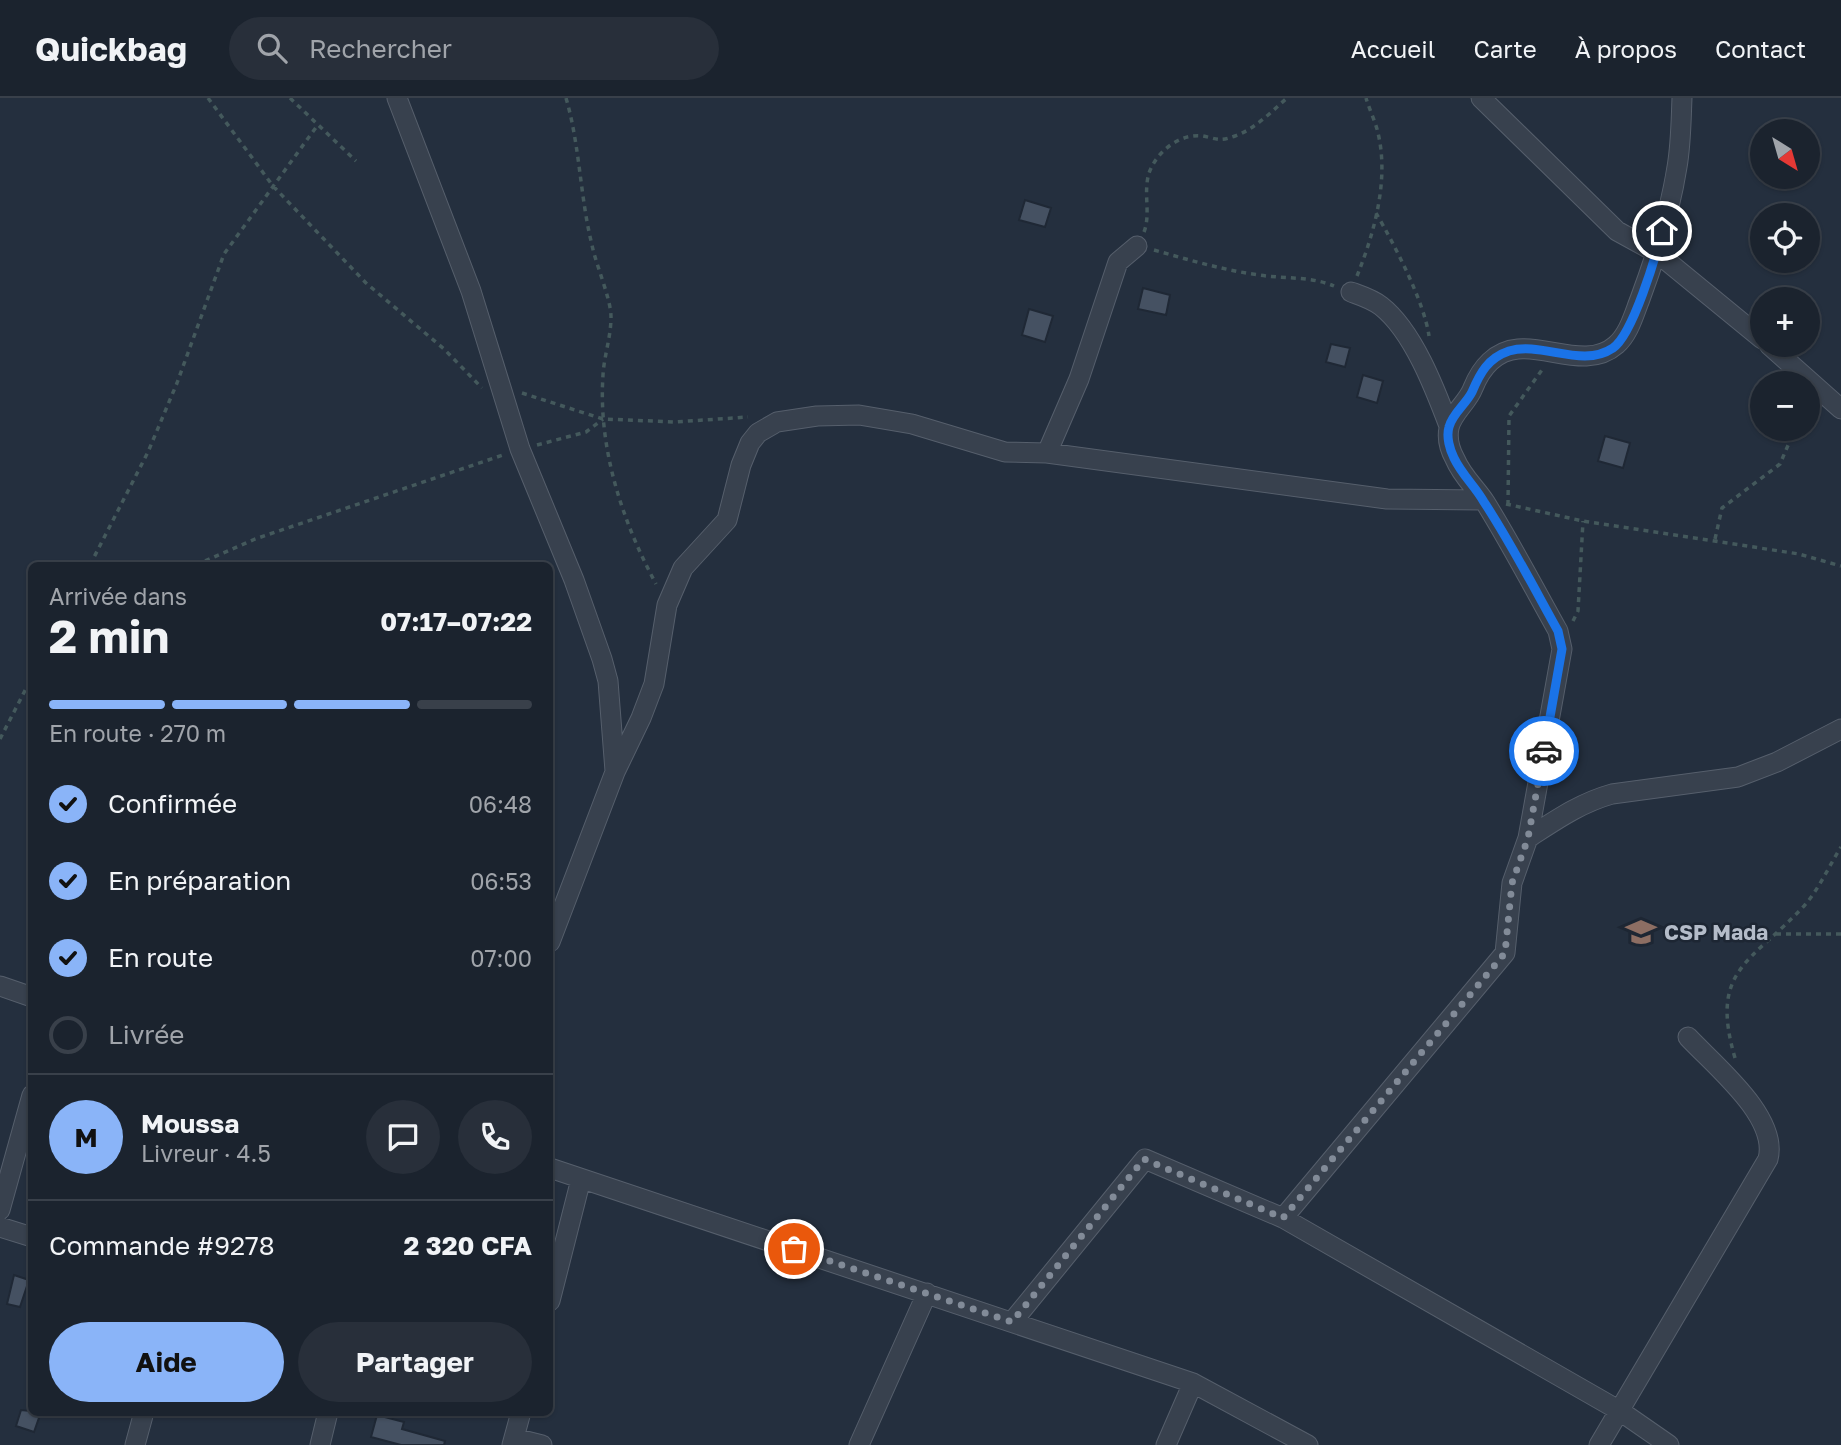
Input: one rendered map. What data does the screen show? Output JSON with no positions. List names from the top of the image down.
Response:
{
  "places": {
    "school or university": ["CSP Mada"]
  },
  "north": "bottom right",
  "page": {
    "header": "Quickbag",
    "search": "Rechercher",
    "nav": [
      "Accueil",
      "Carte",
      "À propos",
      "Contact"
    ],
    "map_buttons": ["+", "−"],
    "heading": ["2 min", "Arrivée dans", "07:17–07:22"],
    "panel": [
      "Moussa",
      "Livreur · 4.5",
      "Commande #9278",
      "2 320 CFA"
    ],
    "bar": "En route · 270 m",
    "list": [
      ["Confirmée", "06:48"],
      ["En préparation", "06:53"],
      ["En route", "07:00"],
      "Livrée"
    ],
    "round": "M",
    "buttons": ["Aide", "Partager"]
  }
}
